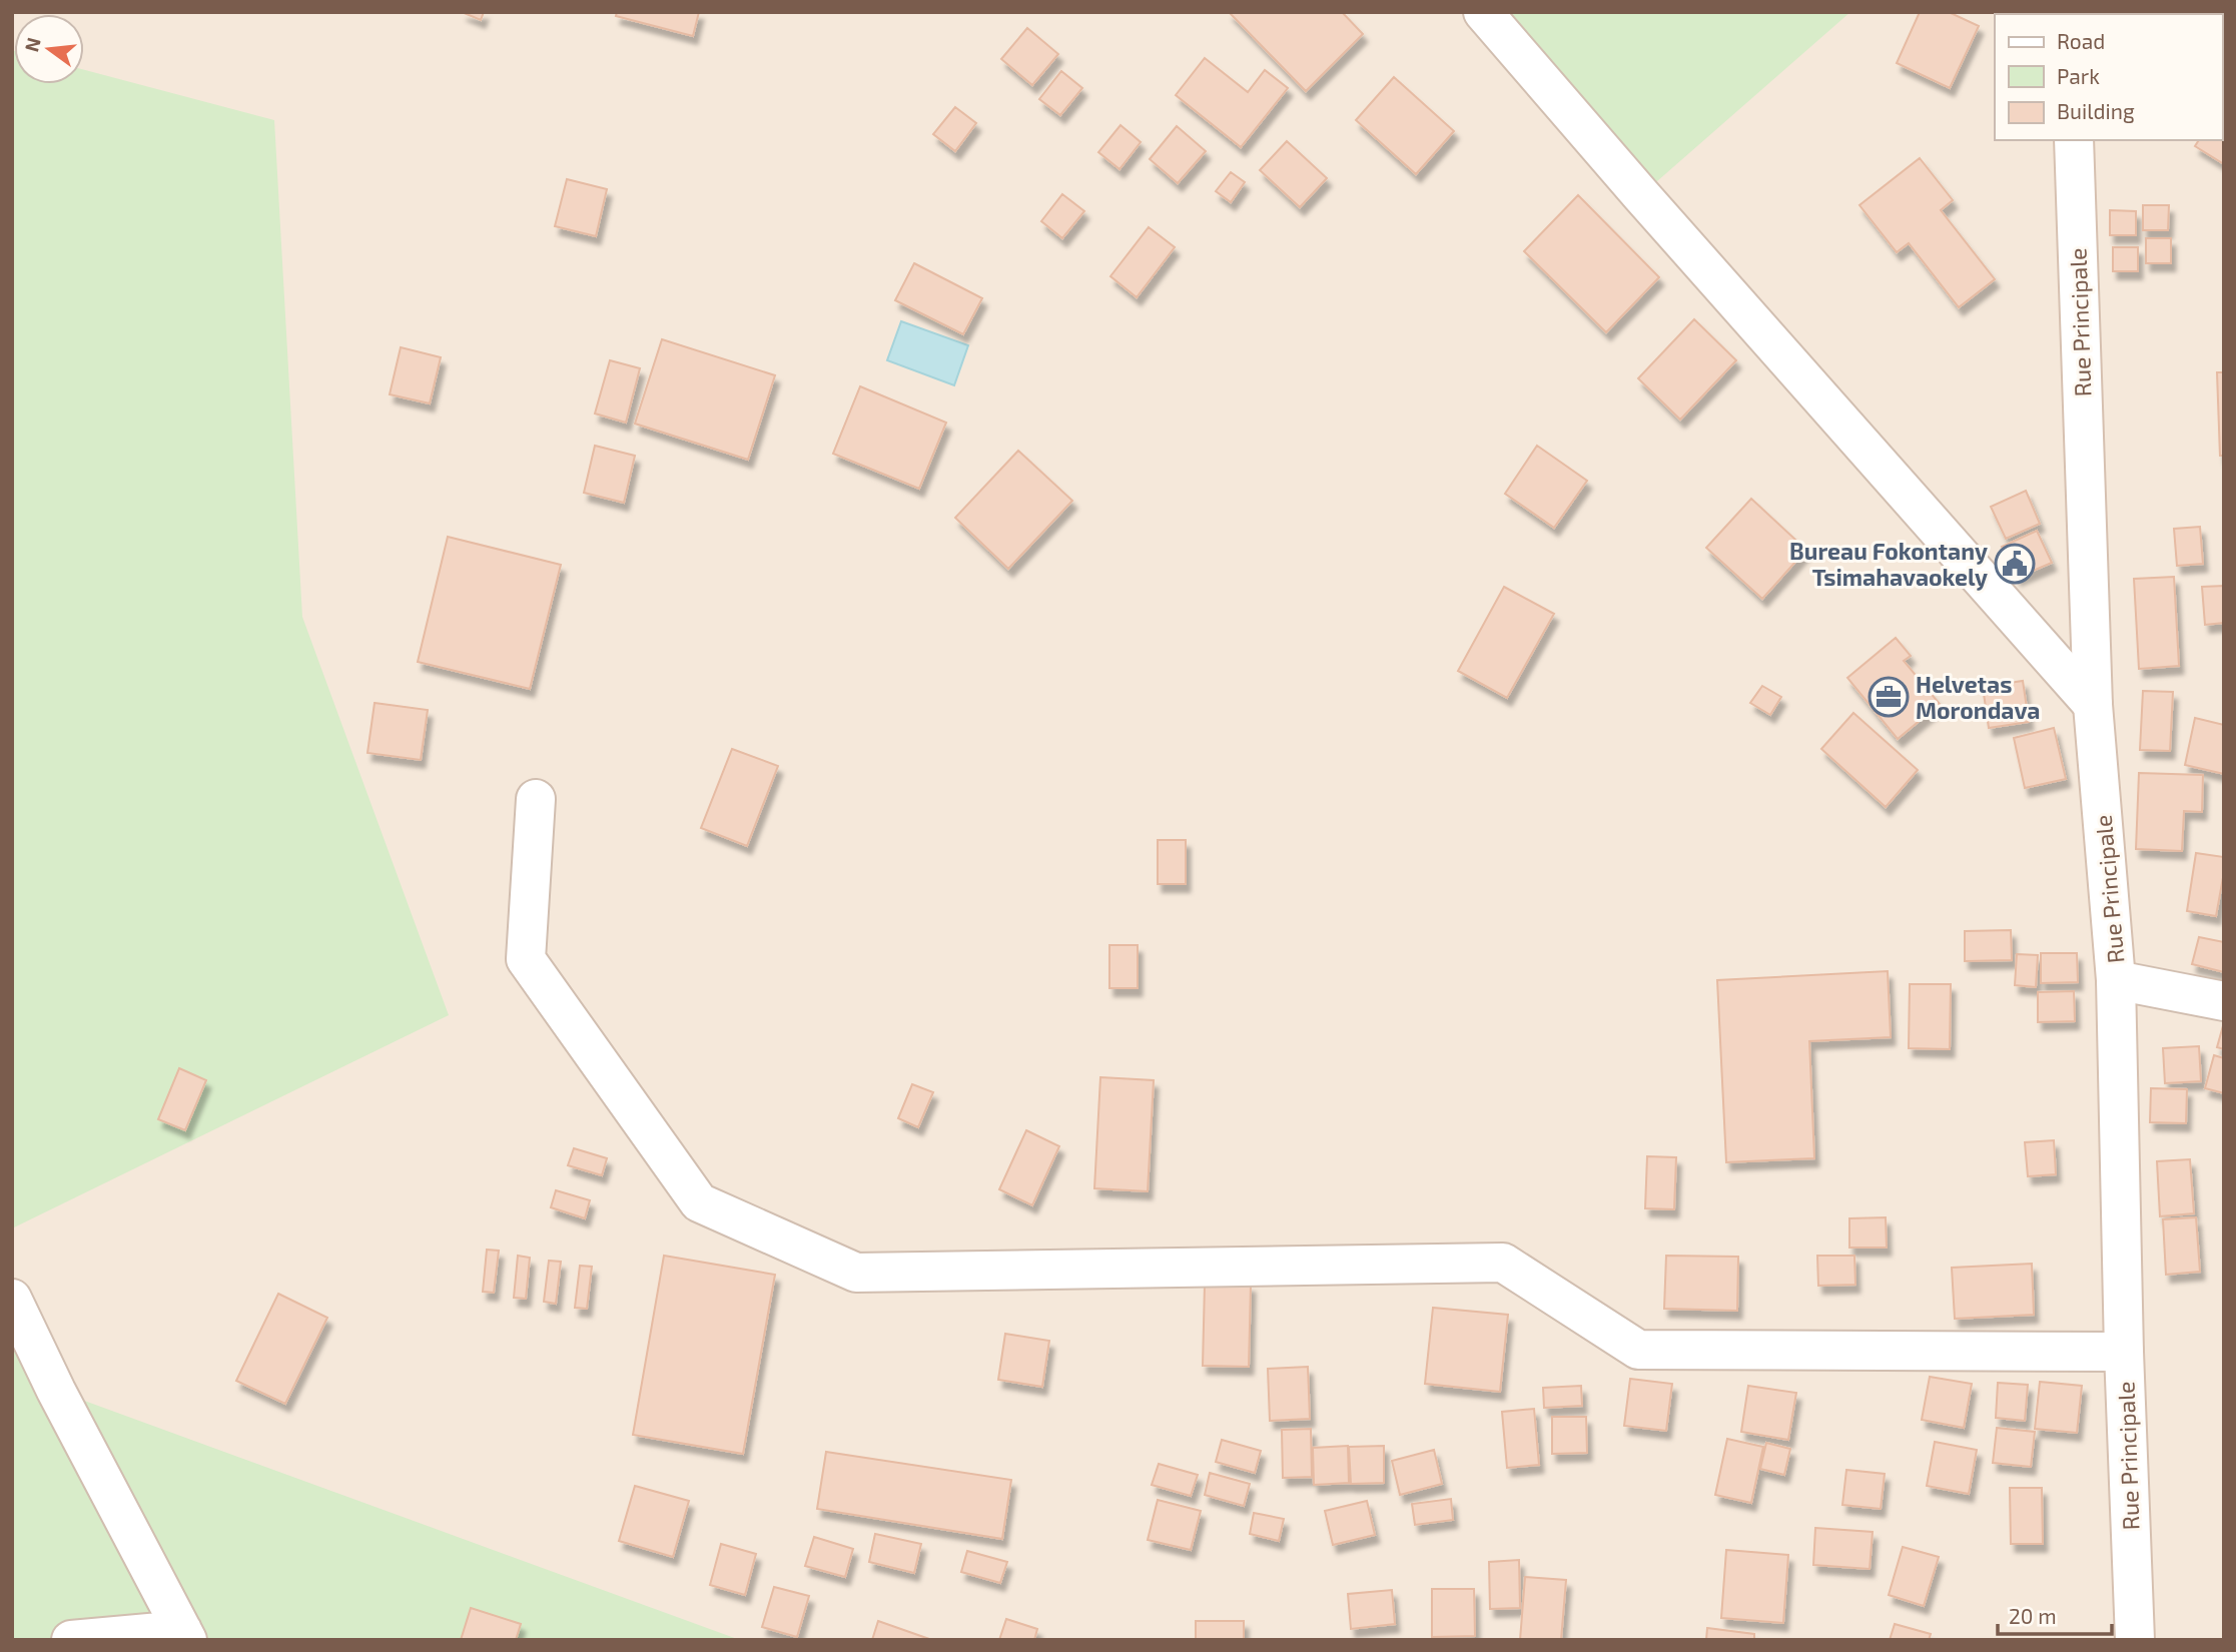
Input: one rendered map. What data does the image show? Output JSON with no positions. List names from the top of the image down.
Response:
{
  "streets": {
    "street": ["Rue Principale"]
  },
  "places": {
    "public building": ["Bureau Fokontany Tsimahavaokely"],
    "office": ["Helvetas Morondava"]
  },
  "legend": ["Road", "Park", "Building"],
  "scale_bar": "20 m",
  "north": "left"
}
